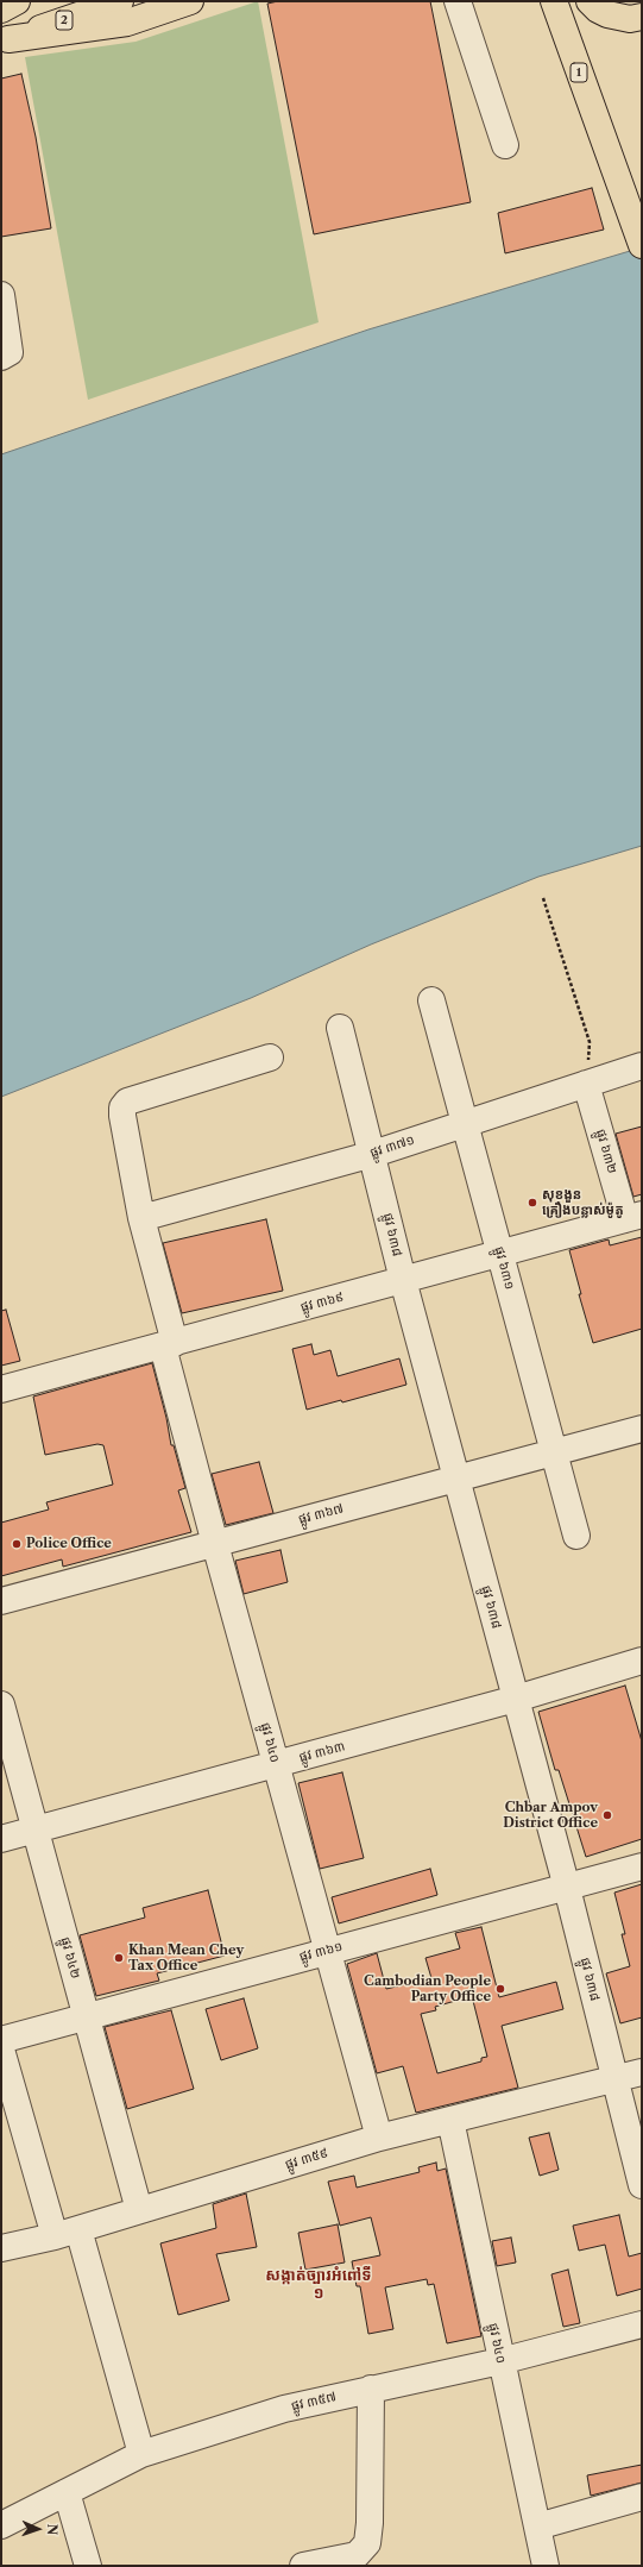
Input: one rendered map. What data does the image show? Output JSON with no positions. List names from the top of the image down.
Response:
{
  "streets": {
    "main road": ["2", "1"],
    "street": [
      "ផ្លូវ ៣៧១",
      "ផ្លូវ ៦៣២",
      "ផ្លូវ ៦៣៨",
      "ផ្លូវ ៦៣១",
      "ផ្លូវ ៣៦៩",
      "ផ្លូវ ៣៦៧",
      "ផ្លូវ ៦៤០",
      "ផ្លូវ ៣៦៣",
      "ផ្លូវ ៣៦១",
      "ផ្លូវ ៦៤២",
      "ផ្លូវ ៣៥៩",
      "ផ្លូវ ៣៥៧"
    ]
  },
  "crossings": [
    ["ផ្លូវ ៣៧១", "ផ្លូវ ៦៣២"],
    ["ផ្លូវ ៣៧១", "ផ្លូវ ៦៣៨"],
    ["ផ្លូវ ៣៧១", "ផ្លូវ ៦៣១"],
    ["ផ្លូវ ៣៧១", "ផ្លូវ ៦៤០"],
    ["ផ្លូវ ៦៣២", "ផ្លូវ ៣៦៩"],
    ["ផ្លូវ ៦៣៨", "ផ្លូវ ៣៦៩"],
    ["ផ្លូវ ៦៣៨", "ផ្លូវ ៣៦៧"],
    ["ផ្លូវ ៦៣៨", "ផ្លូវ ៣៦៣"],
    ["ផ្លូវ ៦៣៨", "ផ្លូវ ៣៦១"],
    ["ផ្លូវ ៦៣៨", "ផ្លូវ ៣៥៩"],
    ["ផ្លូវ ៦៣១", "ផ្លូវ ៣៦៩"],
    ["ផ្លូវ ៦៣១", "ផ្លូវ ៣៦៧"],
    ["ផ្លូវ ៣៦៩", "ផ្លូវ ៦៤០"],
    ["ផ្លូវ ៣៦៧", "ផ្លូវ ៦៤០"],
    ["ផ្លូវ ៦៤០", "ផ្លូវ ៣៦៣"],
    ["ផ្លូវ ៦៤០", "ផ្លូវ ៣៦១"],
    ["ផ្លូវ ៦៤០", "ផ្លូវ ៣៥៩"],
    ["ផ្លូវ ៦៤០", "ផ្លូវ ៣៥៧"],
    ["ផ្លូវ ៣៦៣", "ផ្លូវ ៦៤២"],
    ["ផ្លូវ ៣៦១", "ផ្លូវ ៦៤២"],
    ["ផ្លូវ ៦៤២", "ផ្លូវ ៣៥៩"]
  ],
  "districts": ["សង្កាត់ច្បារអំពៅទី ១"],
  "places": [
    "សុខងួន គ្រឿងបន្លាស់ម៉ូតូ",
    "Police Office",
    "Chbar Ampov District Office",
    "Khan Mean Chey Tax Office",
    "Cambodian People Party Office"
  ],
  "north": "right"
}
